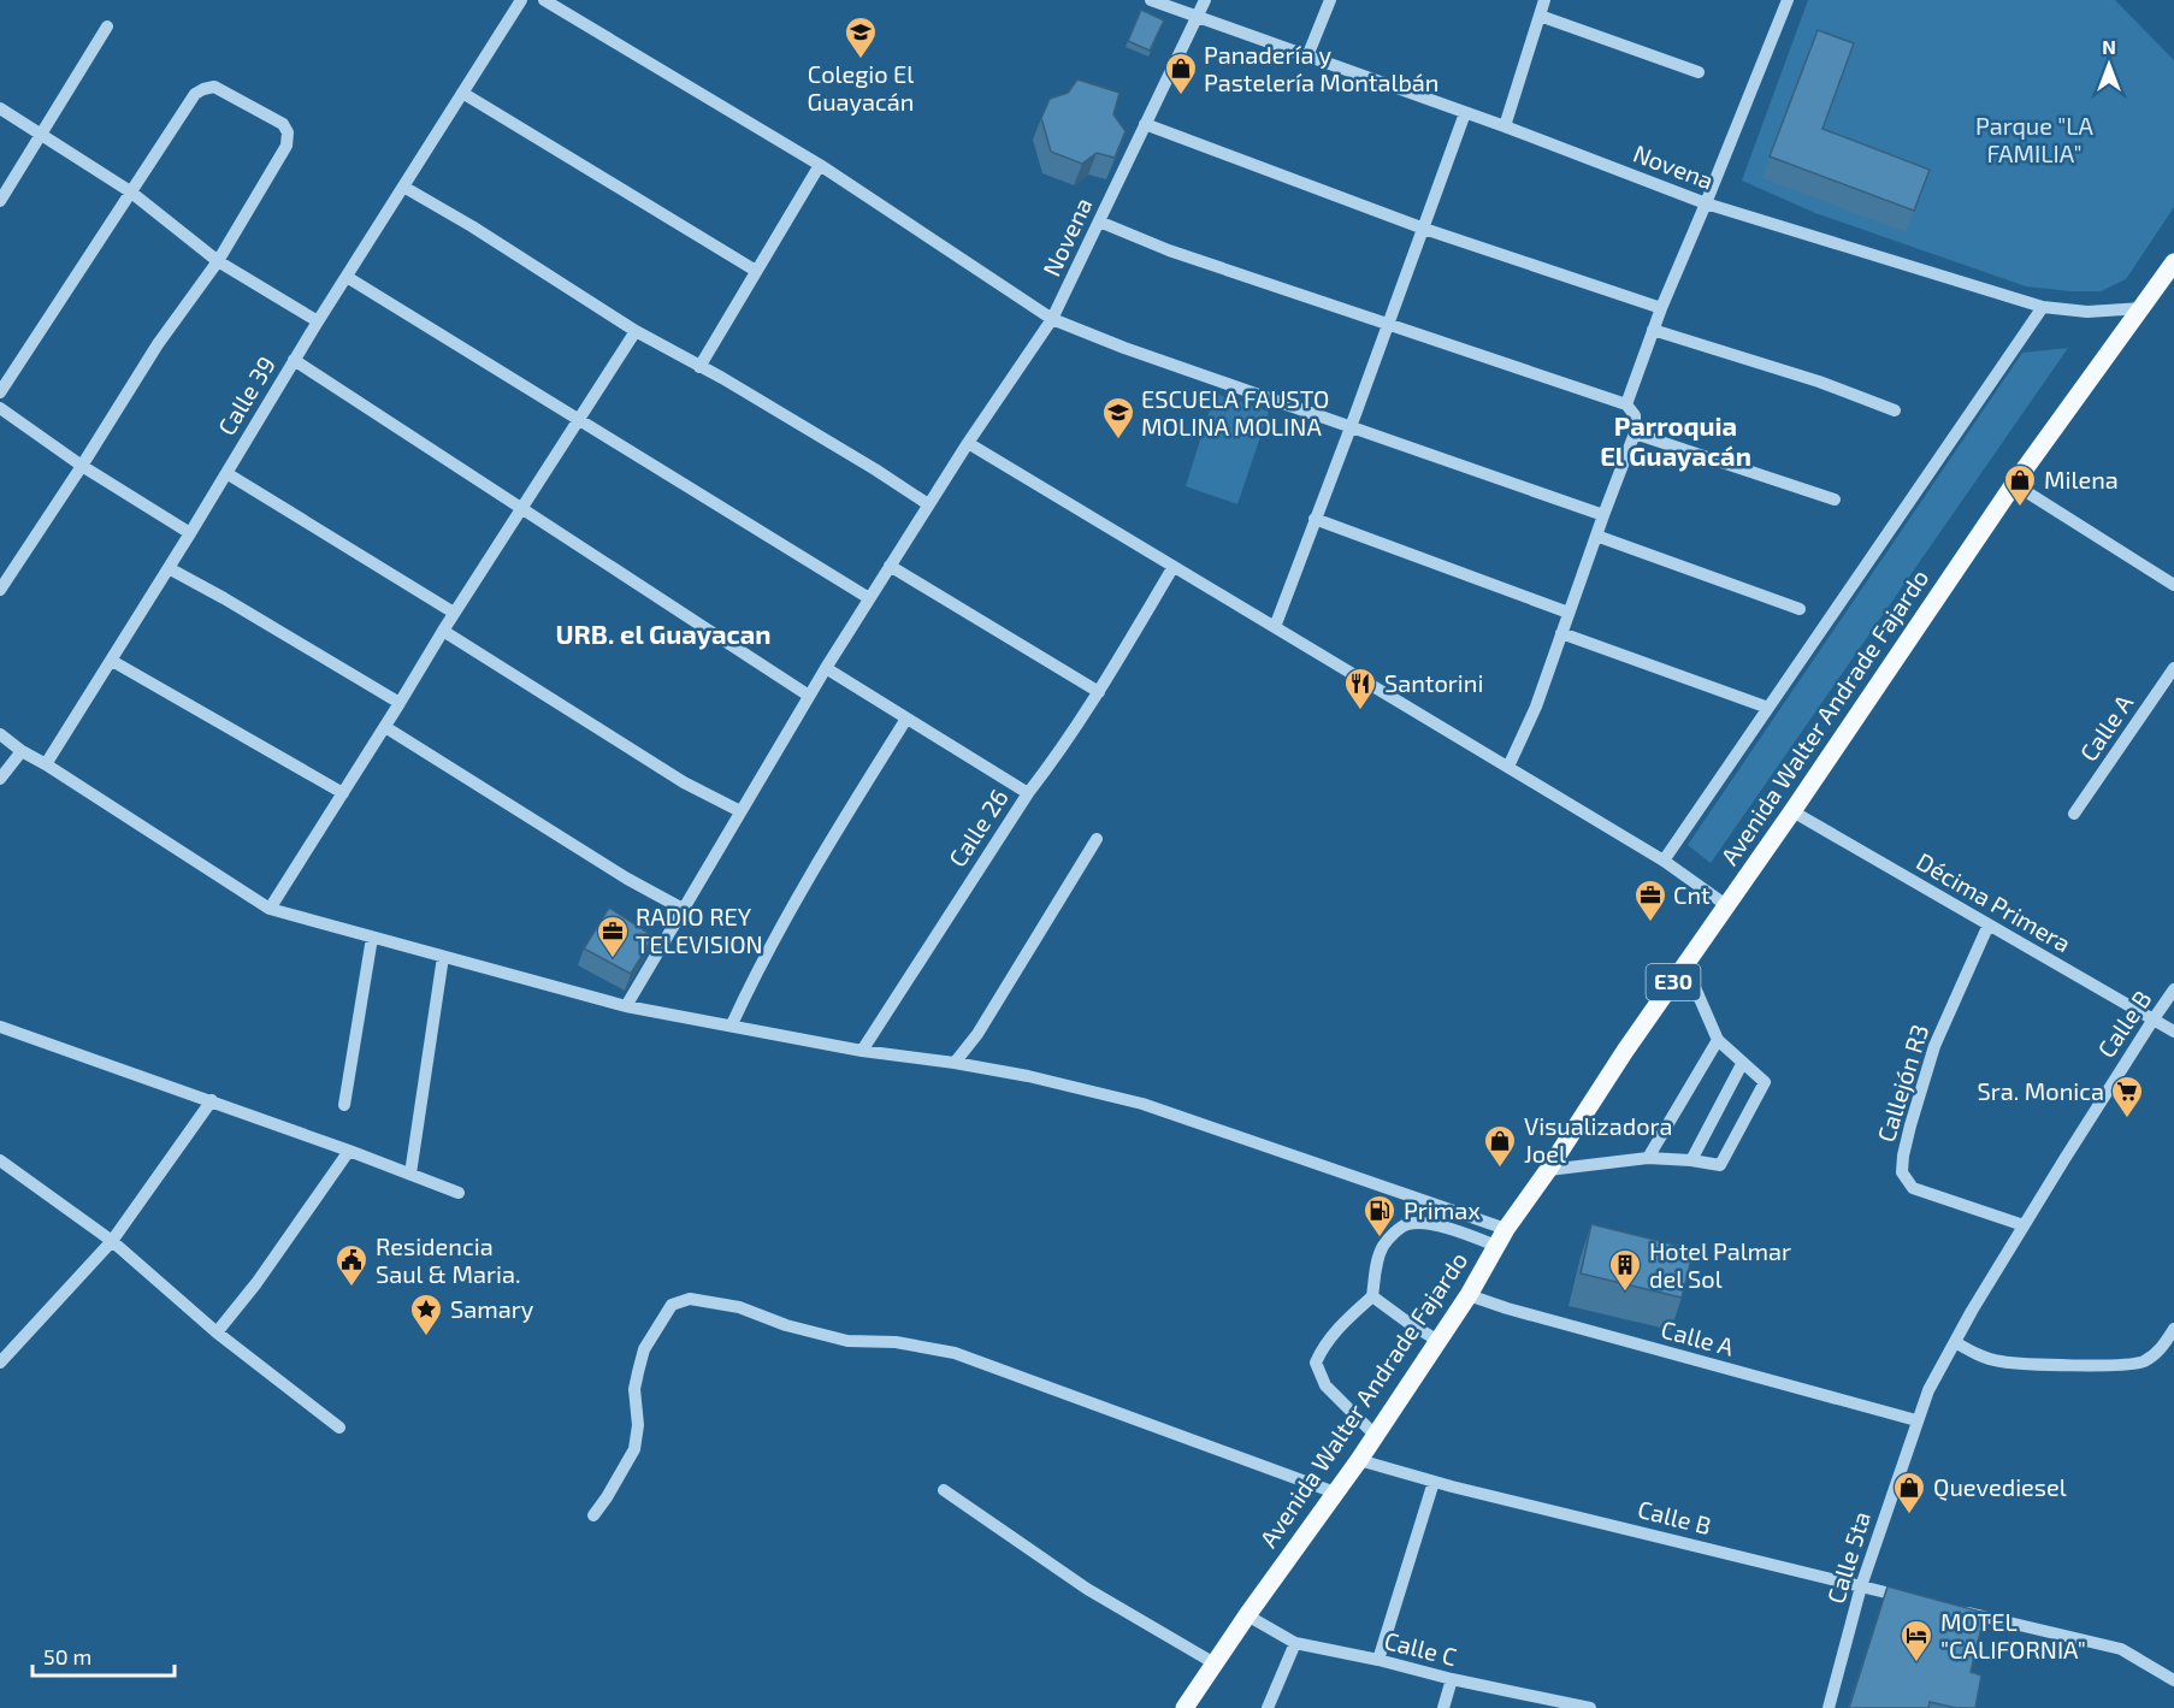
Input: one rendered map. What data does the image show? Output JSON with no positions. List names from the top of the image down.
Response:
{
  "streets": {
    "main road": ["Avenida Walter Andrade Fajardo", "E30"],
    "street": [
      "Novena",
      "Calle 39",
      "Calle A",
      "Calle 26",
      "Décima Primera",
      "Calle B",
      "Callejón R3",
      "Calle 5ta",
      "Calle C"
    ]
  },
  "crossings": [
    ["Novena", "Avenida Walter Andrade Fajardo"],
    ["Novena", "Calle 26"],
    ["Avenida Walter Andrade Fajardo", "Calle A"],
    ["Avenida Walter Andrade Fajardo", "Décima Primera"],
    ["Avenida Walter Andrade Fajardo", "Calle B"],
    ["Avenida Walter Andrade Fajardo", "Calle C"],
    ["Calle A", "Calle B"],
    ["Calle A", "Calle 5ta"],
    ["Décima Primera", "Calle B"],
    ["Décima Primera", "Callejón R3"],
    ["Calle B", "Callejón R3"],
    ["Calle B", "Calle 5ta"]
  ],
  "districts": ["Parroquia El Guayacán", "URB. el Guayacan"],
  "parks": ["Parque \"LA FAMILIA\""],
  "places": {
    "school or university": ["Colegio El Guayacán", "ESCUELA FAUSTO MOLINA MOLINA"],
    "shop": [
      "Panadería y Pastelería Montalbán",
      "Milena",
      "Visualizadora Joel",
      "Quevediesel"
    ],
    "restaurant": ["Santorini"],
    "office": ["Cnt", "RADIO REY TELEVISION"],
    "supermarket": ["Sra. Monica"],
    "fuel station": ["Primax"],
    "public building": ["Residencia Saul & Maria."],
    "building": ["Hotel Palmar del Sol"],
    "place": ["Samary"],
    "hotel": ["MOTEL \"CALIFORNIA\""]
  },
  "scale_bar": "50 m",
  "north": "top"
}
